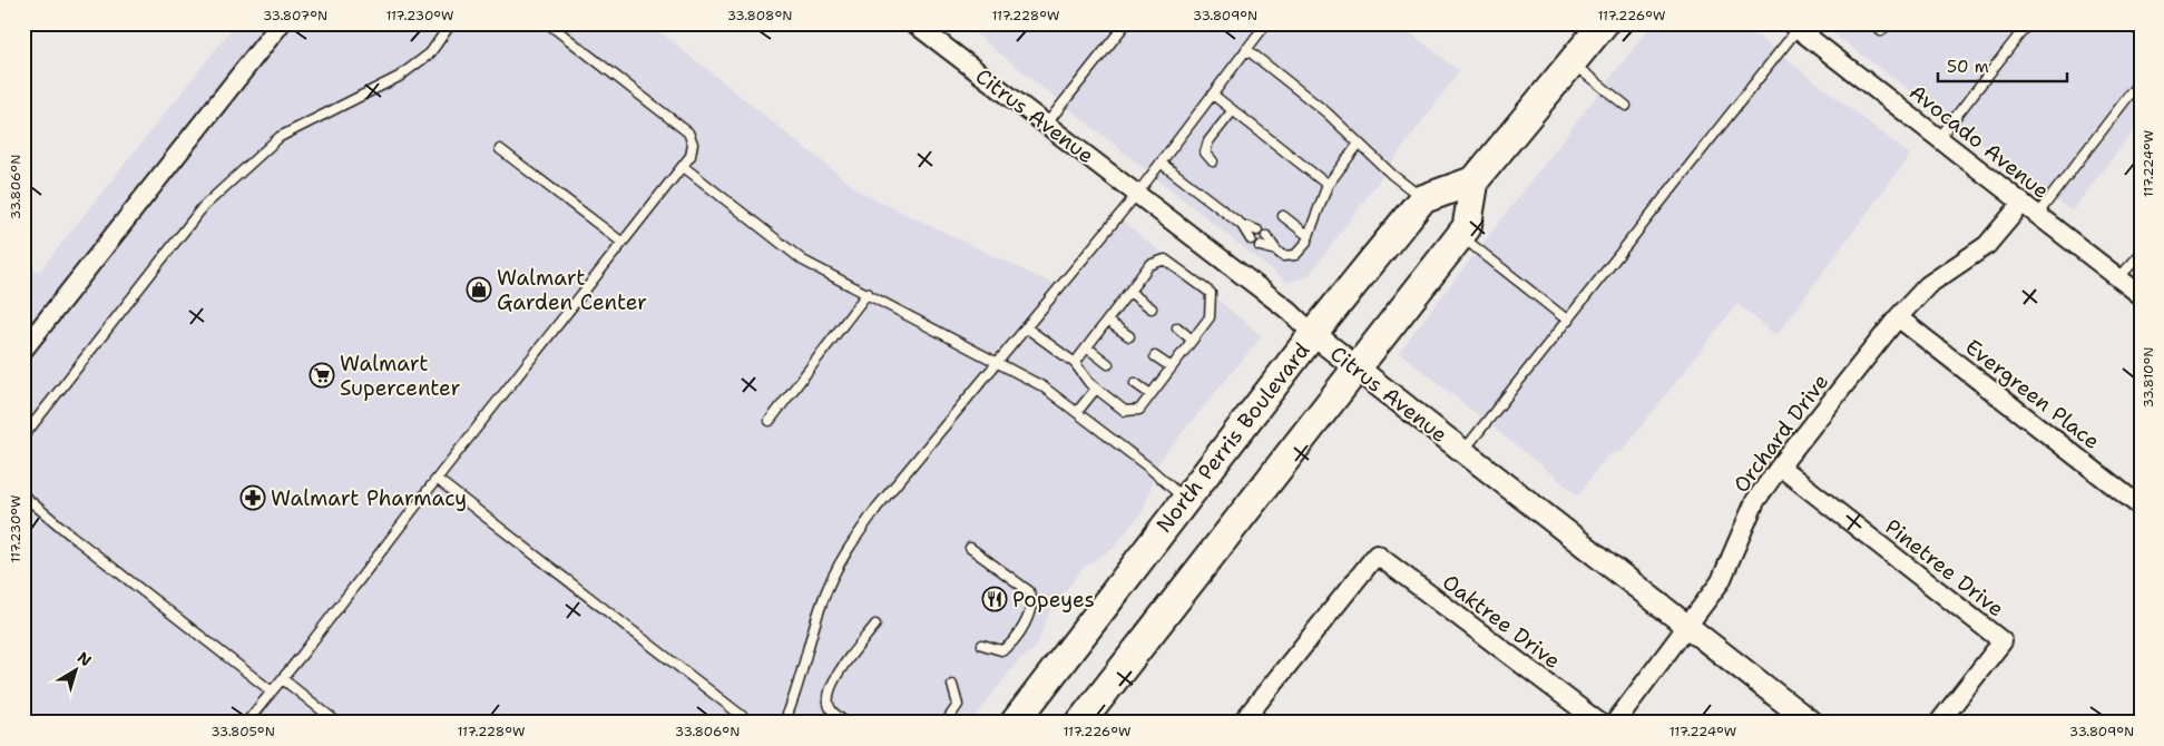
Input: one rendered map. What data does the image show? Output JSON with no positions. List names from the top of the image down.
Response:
{
  "streets": {
    "main road": ["North Perris Boulevard"],
    "street": [
      "Citrus Avenue",
      "Avocado Avenue",
      "Evergreen Place",
      "Orchard Drive",
      "Pinetree Drive",
      "Oaktree Drive"
    ]
  },
  "crossings": [
    ["Citrus Avenue", "Orchard Drive"],
    ["Citrus Avenue", "North Perris Boulevard"],
    ["Avocado Avenue", "Orchard Drive"],
    ["Evergreen Place", "Orchard Drive"],
    ["Orchard Drive", "Pinetree Drive"]
  ],
  "places": {
    "shop": ["Walmart Garden Center"],
    "supermarket": ["Walmart Supercenter"],
    "pharmacy": ["Walmart Pharmacy"],
    "restaurant": ["Popeyes"]
  },
  "scale_bar": "50 m",
  "north": "top right",
  "coordinates": [
    "33.807°N",
    "117.230°W",
    "33.808°N",
    "117.228°W",
    "33.809°N",
    "117.226°W",
    "117.224°W",
    "33.806°N",
    "33.810°N",
    "33.805°N"
  ]
}
